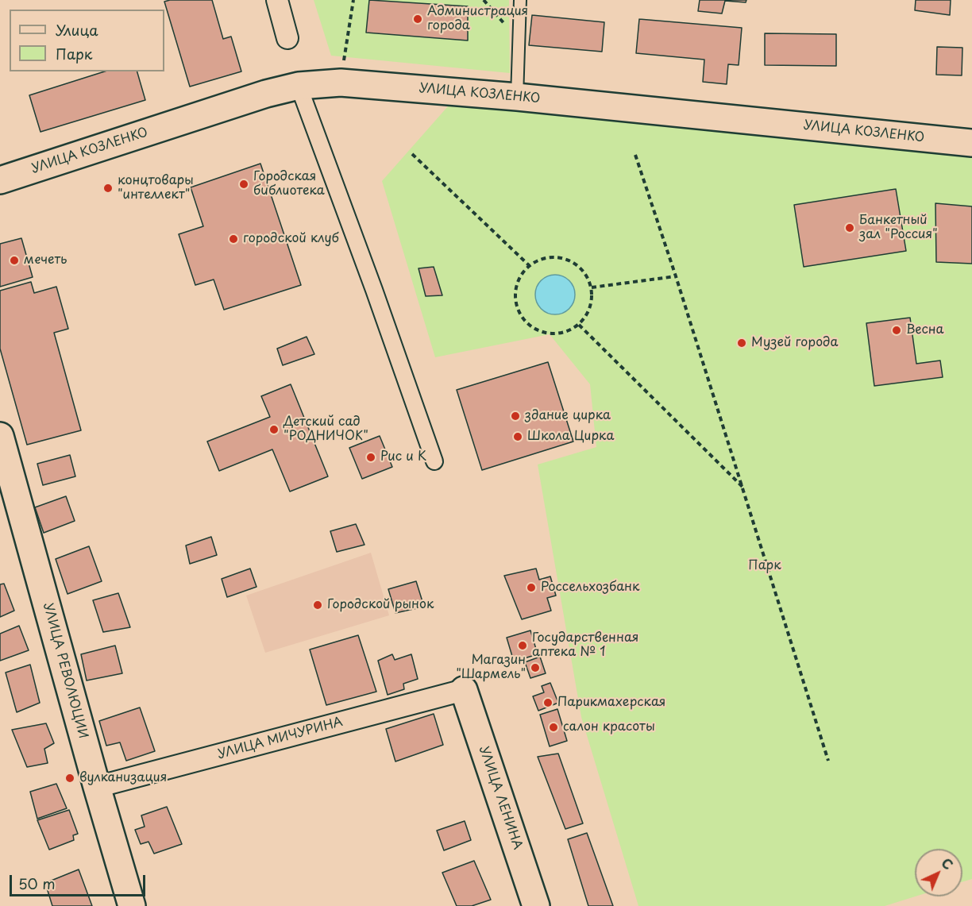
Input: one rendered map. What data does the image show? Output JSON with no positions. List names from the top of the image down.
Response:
{
  "streets": {
    "street": [
      "УЛИЦА КОЗЛЕНКО",
      "УЛИЦА РЕВОЛЮЦИИ",
      "УЛИЦА МИЧУРИНА",
      "УЛИЦА ЛЕНИНА"
    ]
  },
  "crossings": [
    ["УЛИЦА РЕВОЛЮЦИИ", "УЛИЦА МИЧУРИНА"],
    ["УЛИЦА МИЧУРИНА", "УЛИЦА ЛЕНИНА"]
  ],
  "parks": ["Парк"],
  "places": [
    "Администрация города",
    "Городская библиотека",
    "концтовары \"интеллект\"",
    "Банкетный зал \"Россия\"",
    "городской клуб",
    "мечеть",
    "Весна",
    "Музей города",
    "здание цирка",
    "Детский сад \"РОДНИЧОК\"",
    "Школа Цирка",
    "Рис и К",
    "Россельхозбанк",
    "Городской рынок",
    "Государственная аптека № 1",
    "Магазин \"Шармель\"",
    "Парикмахерская",
    "салон красоты",
    "вулканизация"
  ],
  "legend": ["Улица", "Парк"],
  "scale_bar": "50 m",
  "north": "top right"
}
